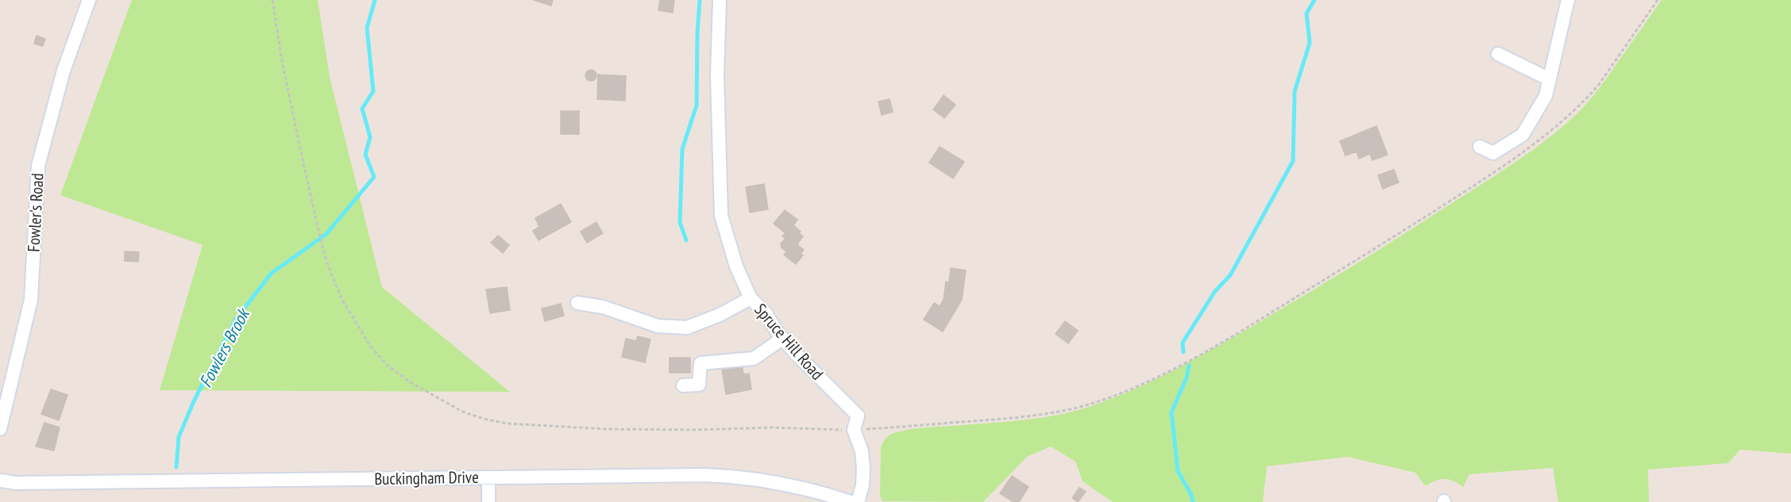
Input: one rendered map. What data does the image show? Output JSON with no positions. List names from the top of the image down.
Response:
{
  "streets": {
    "street": ["Fowler's Road", "Spruce Hill Road", "Buckingham Drive"]
  },
  "water": ["Fowlers Brook"]
}
